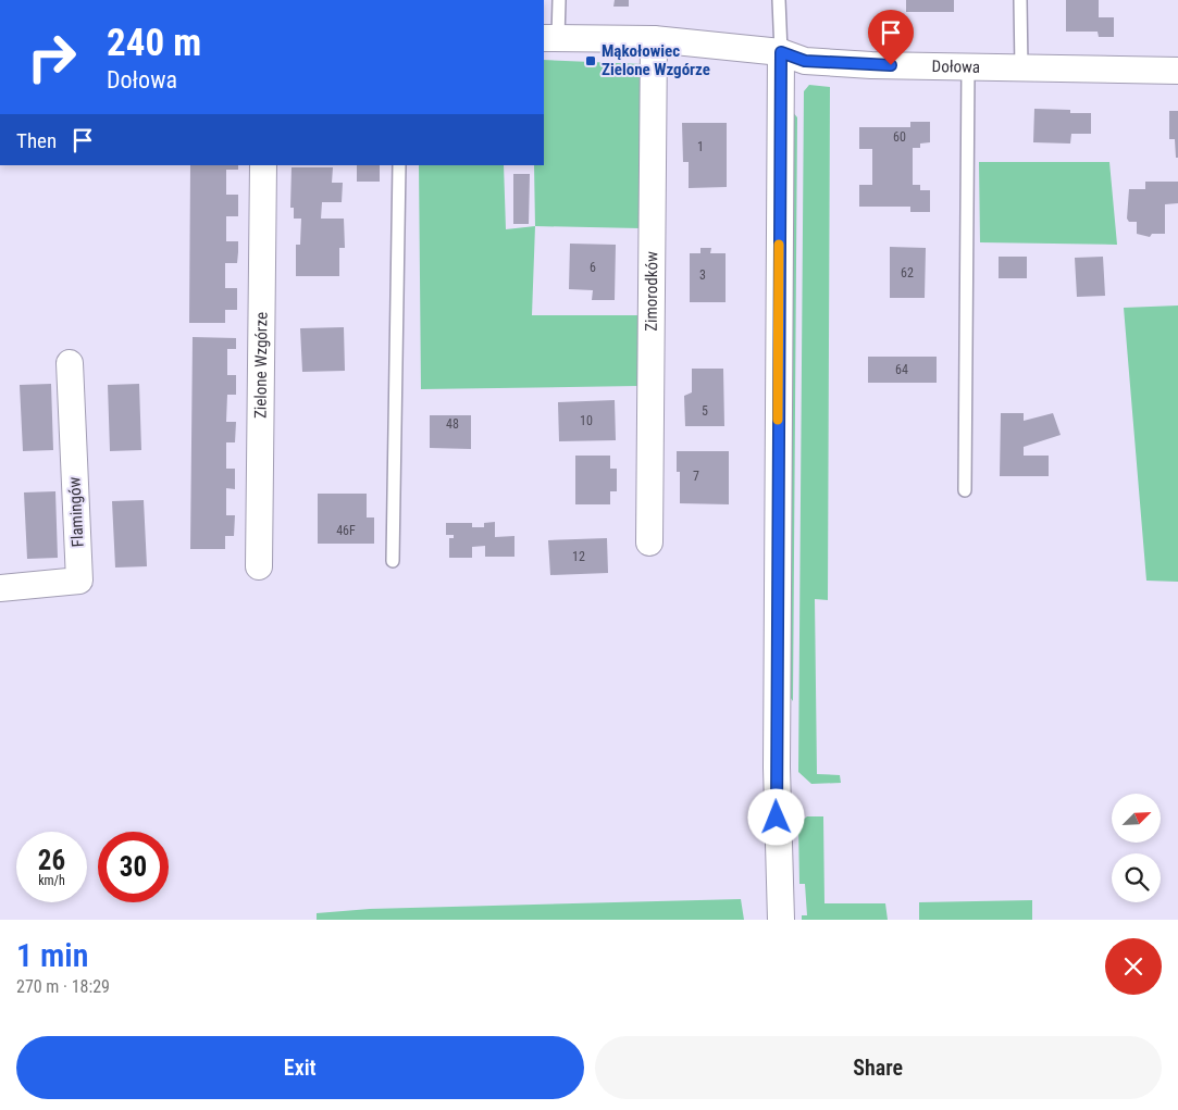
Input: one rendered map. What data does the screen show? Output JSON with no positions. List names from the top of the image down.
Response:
{
  "streets": {
    "street": [
      "Dołowa",
      "Zimorodków",
      "Zielone Wzgórze",
      "Flamingów"
    ]
  },
  "crossings": [
    ["Dołowa", "Zimorodków"]
  ],
  "places": {
    "transit": ["Mąkołowiec Zielone Wzgórze"]
  },
  "house_numbers": [
    "60",
    "1",
    "6",
    "62",
    "3",
    "64",
    "5",
    "10",
    "48",
    "7",
    "46F",
    "12"
  ],
  "north": "top right",
  "page": {
    "turn": ["240 m", "Dołowa"],
    "then": "Then",
    "speed": "26 km/h",
    "limit": "30",
    "heading": ["1 min", "270 m · 18:29"],
    "buttons": ["Exit", "Share"]
  }
}
